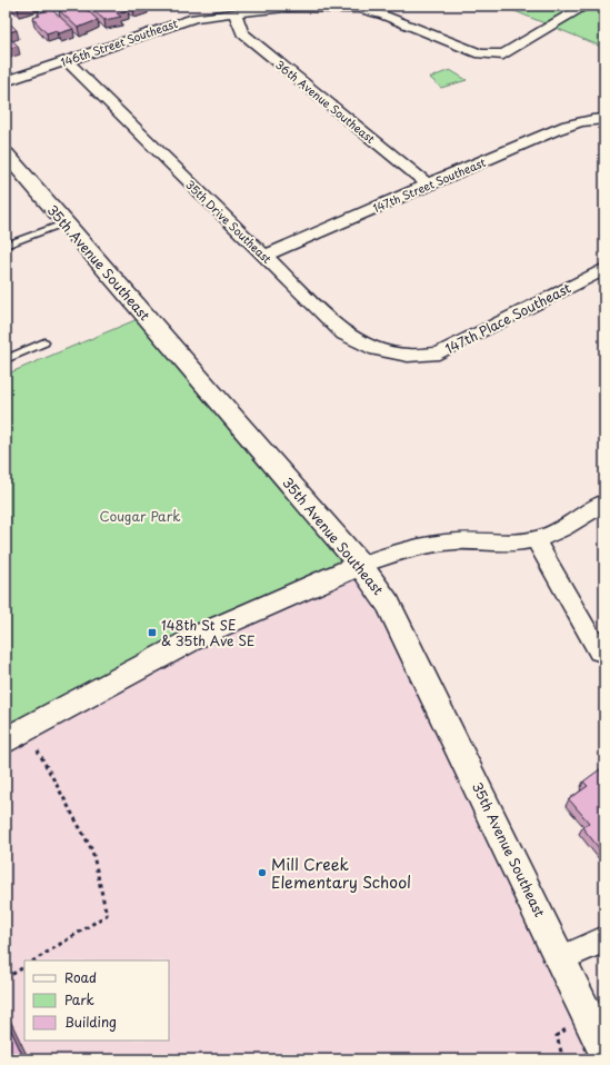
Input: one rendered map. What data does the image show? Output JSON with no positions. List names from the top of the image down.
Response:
{
  "streets": {
    "street": [
      "146th Street Southeast",
      "36th Avenue Southeast",
      "147th Street Southeast",
      "35th Drive Southeast",
      "35th Avenue Southeast",
      "147th Place Southeast"
    ]
  },
  "crossings": [
    ["146th Street Southeast", "36th Avenue Southeast"],
    ["146th Street Southeast", "35th Drive Southeast"],
    ["36th Avenue Southeast", "147th Street Southeast"],
    ["147th Street Southeast", "35th Drive Southeast"],
    ["35th Drive Southeast", "147th Place Southeast"]
  ],
  "parks": ["Cougar Park"],
  "places": {
    "transit": ["148th St SE & 35th Ave SE"],
    "other": ["Mill Creek Elementary School"]
  },
  "legend": ["Road", "Park", "Building"]
}
